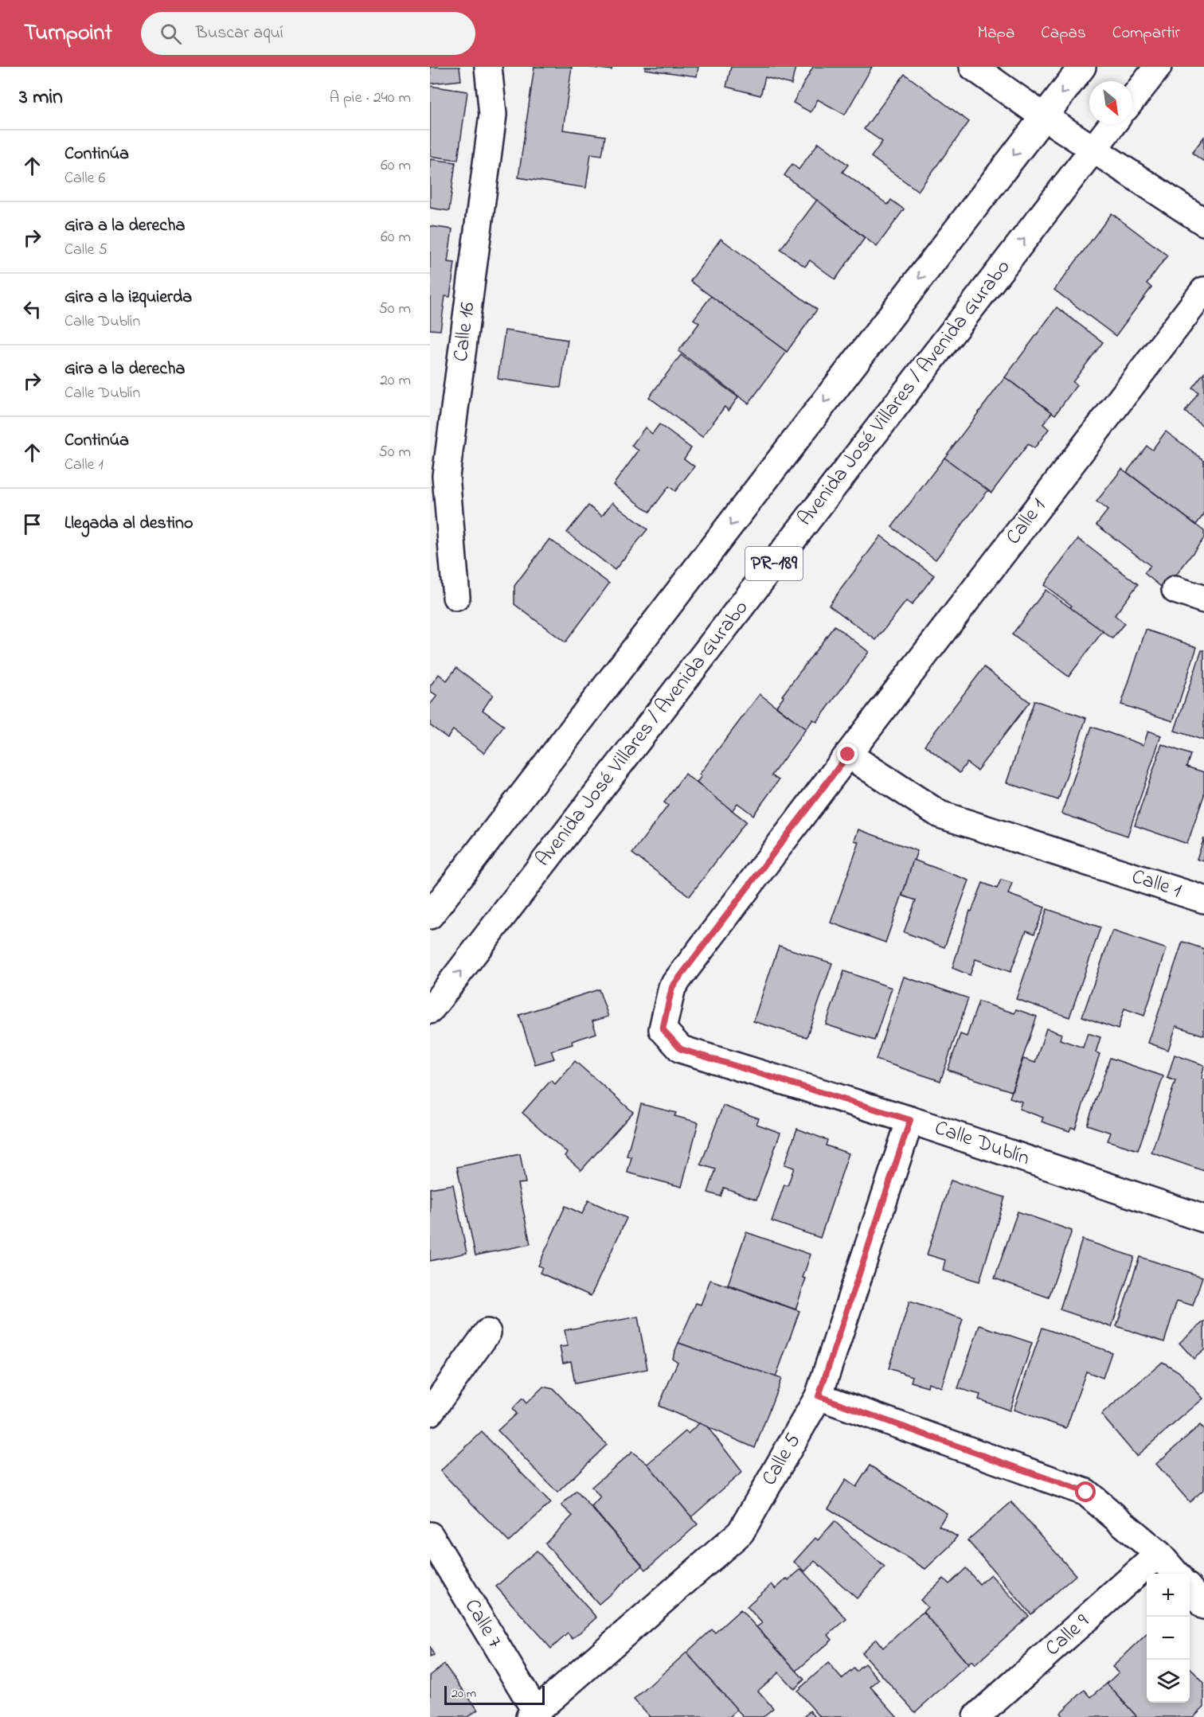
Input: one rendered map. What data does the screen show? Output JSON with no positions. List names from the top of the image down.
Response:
{
  "streets": {
    "street": [
      "Calle 16",
      "Avenida José Villares / Avenida Gurabo",
      "Calle 1",
      "PR-189",
      "Calle Dublín",
      "Calle 5",
      "Calle 7",
      "Calle 9"
    ]
  },
  "crossings": [
    ["Calle 1", "Calle Dublín"],
    ["Calle Dublín", "Calle 5"],
    ["Calle 5", "Calle 7"]
  ],
  "scale_bar": "20 m",
  "north": "bottom right",
  "page": {
    "header": "Turnpoint",
    "search": "Buscar aquí",
    "nav": ["Mapa", "Capas", "Compartir"],
    "heading": ["3 min", "A pie · 240 m"],
    "list": [
      ["Continúa", "Calle 6", "60 m"],
      ["Gira a la derecha", "Calle 5", "60 m"],
      ["Gira a la izquierda", "Calle Dublín", "50 m"],
      ["Gira a la derecha", "Calle Dublín", "20 m"],
      ["Continúa", "Calle 1", "50 m"],
      "Llegada al destino"
    ],
    "map_buttons": ["+", "−"],
    "scale": "20 m"
  }
}
